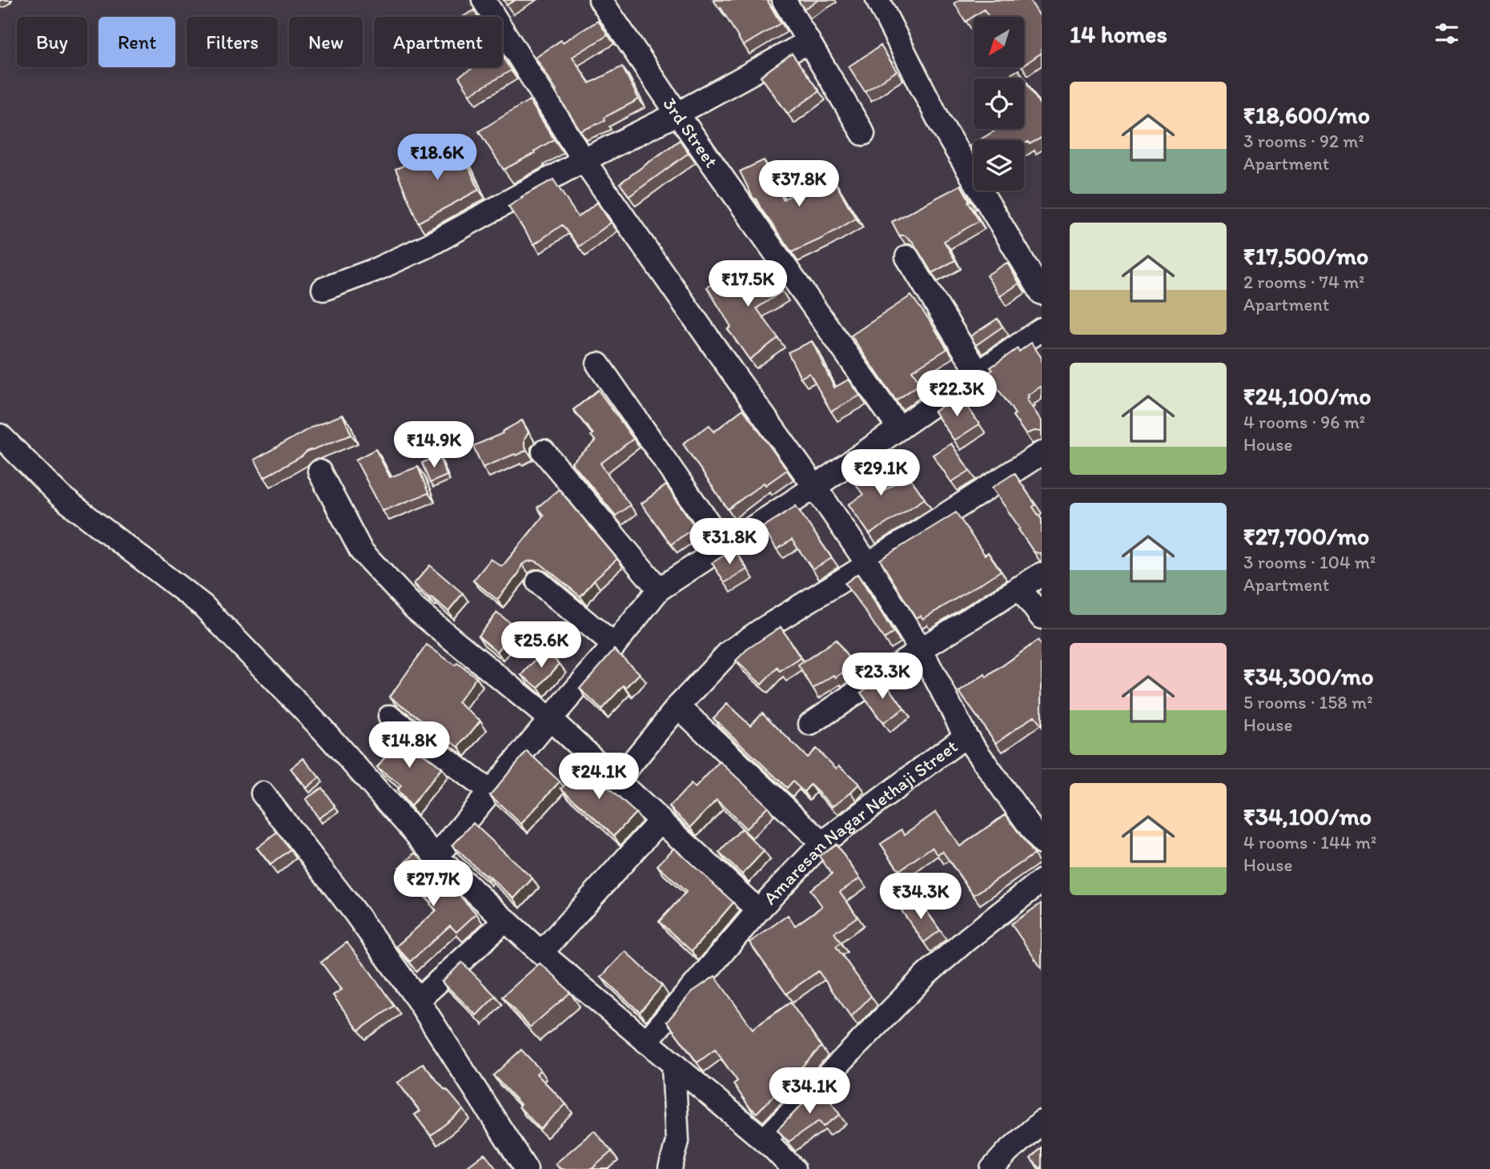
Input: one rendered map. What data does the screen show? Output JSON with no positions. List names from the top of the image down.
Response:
{
  "streets": {
    "street": ["3rd Street", "Amaresan Nagar Nethaji Street"]
  },
  "north": "bottom left",
  "page": {
    "heading": "14 homes",
    "chip": [
      "Buy",
      "Rent",
      "Filters",
      "New",
      "Apartment"
    ],
    "list": [
      {
        "name": "₹18,600/mo",
        "note": "3 rooms · 92 m² · Apartment"
      },
      {
        "name": "₹17,500/mo",
        "note": "2 rooms · 74 m² · Apartment"
      },
      {
        "name": "₹24,100/mo",
        "note": "4 rooms · 96 m² · House"
      },
      {
        "name": "₹27,700/mo",
        "note": "3 rooms · 104 m² · Apartment"
      },
      {
        "name": "₹34,300/mo",
        "note": "5 rooms · 158 m² · House"
      },
      {
        "name": "₹34,100/mo",
        "note": "4 rooms · 144 m² · House"
      }
    ],
    "price": [
      "₹18.6K",
      "₹37.8K",
      "₹17.5K",
      "₹22.3K",
      "₹14.9K",
      "₹29.1K",
      "₹31.8K",
      "₹25.6K",
      "₹23.3K",
      "₹14.8K",
      "₹24.1K",
      "₹27.7K",
      "₹34.3K",
      "₹34.1K"
    ]
  }
}
